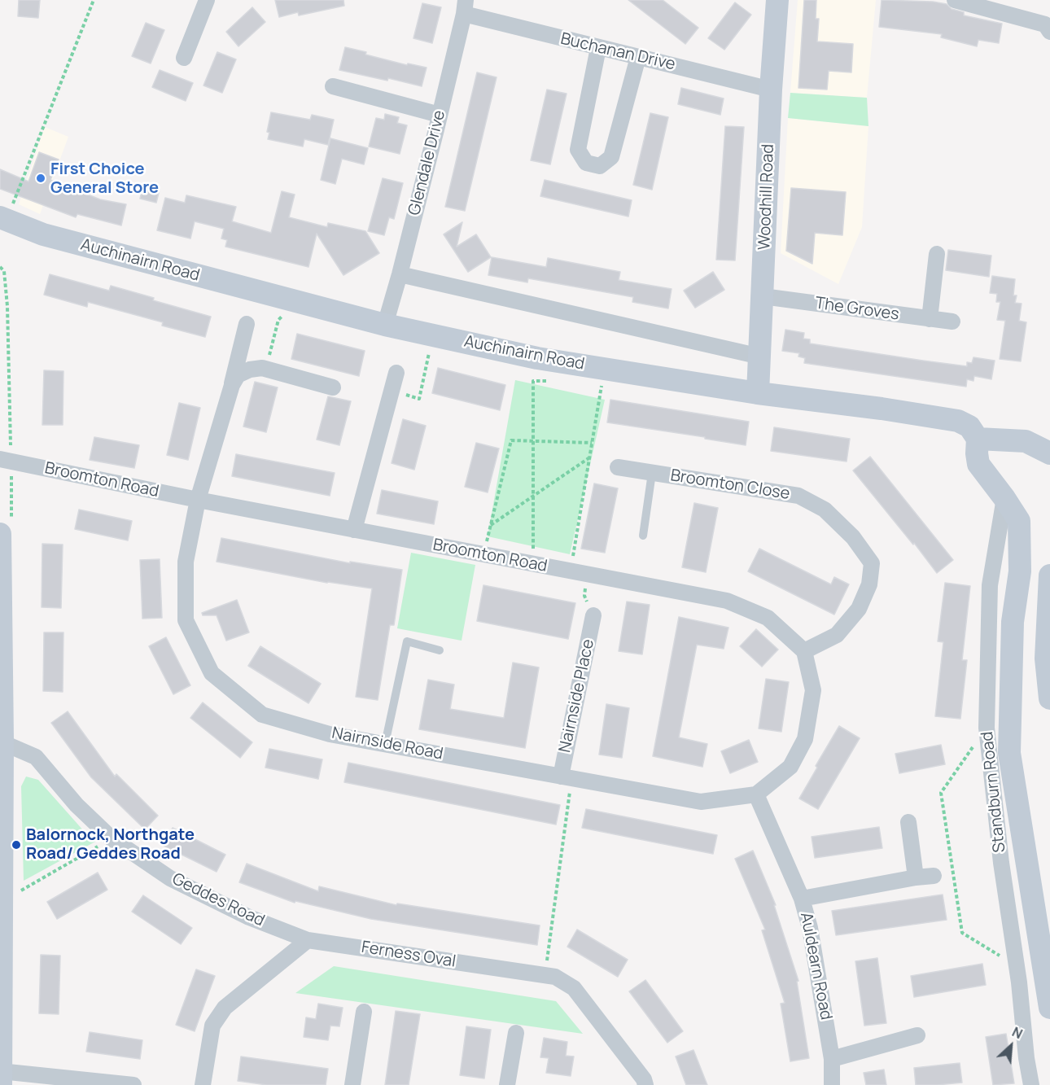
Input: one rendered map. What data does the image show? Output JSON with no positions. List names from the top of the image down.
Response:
{
  "streets": {
    "street": [
      "Buchanan Drive",
      "Glendale Drive",
      "Woodhill Road",
      "Auchinairn Road",
      "The Groves",
      "Broomton Road",
      "Broomton Close",
      "Nairnside Place",
      "Nairnside Road",
      "Standburn Road",
      "Geddes Road",
      "Ferness Oval",
      "Auldearn Road"
    ]
  },
  "crossings": [
    ["Buchanan Drive", "Glendale Drive"],
    ["Buchanan Drive", "Woodhill Road"],
    ["Glendale Drive", "Auchinairn Road"],
    ["Woodhill Road", "Auchinairn Road"],
    ["Woodhill Road", "The Groves"],
    ["Auchinairn Road", "Standburn Road"],
    ["Broomton Road", "Broomton Close"],
    ["Broomton Road", "Nairnside Road"],
    ["Nairnside Place", "Nairnside Road"],
    ["Nairnside Road", "Auldearn Road"],
    ["Geddes Road", "Ferness Oval"]
  ],
  "places": ["First Choice General Store", "Balornock, Northgate Road/ Geddes Road"],
  "north": "top right"
}
